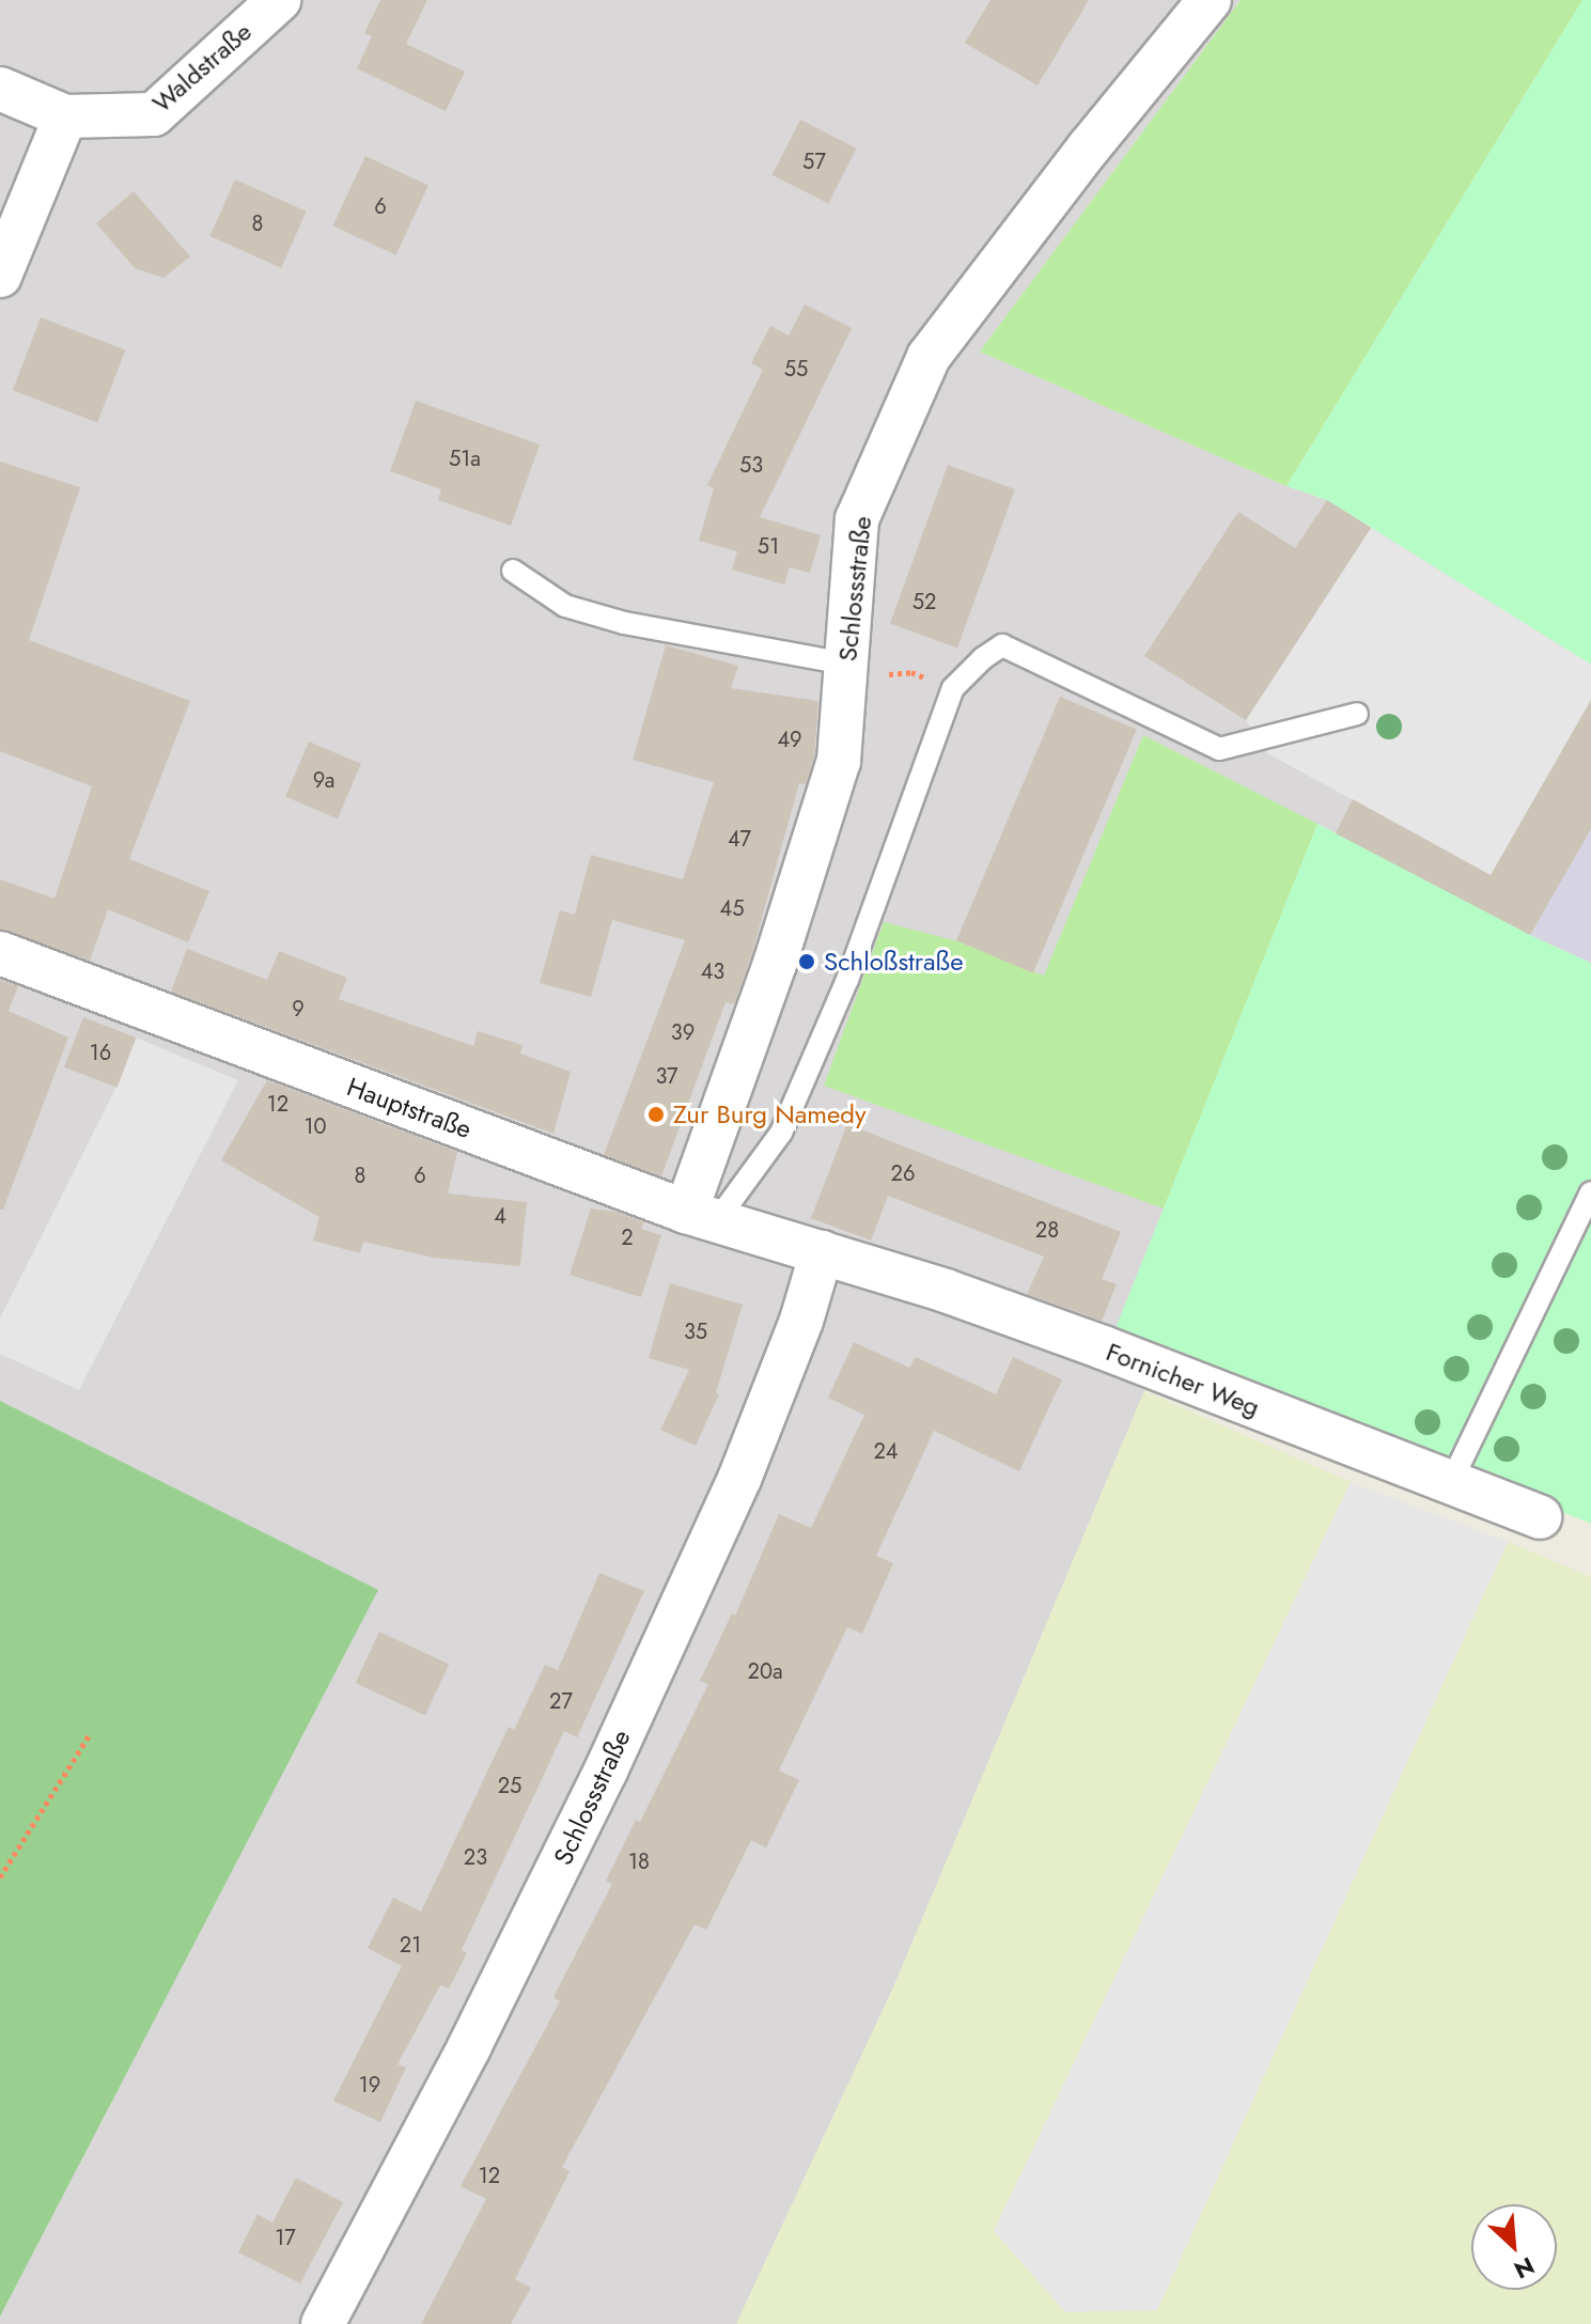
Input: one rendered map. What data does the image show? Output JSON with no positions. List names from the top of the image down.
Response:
{
  "streets": {
    "street": [
      "Waldstraße",
      "Schlossstraße",
      "Hauptstraße",
      "Fornicher Weg"
    ]
  },
  "crossings": [
    ["Schlossstraße", "Hauptstraße"],
    ["Schlossstraße", "Fornicher Weg"],
    ["Hauptstraße", "Fornicher Weg"]
  ],
  "places": ["Schloßstraße", "Zur Burg Namedy"],
  "house_numbers": [
    "57",
    "6",
    "8",
    "55",
    "51a",
    "53",
    "51",
    "52",
    "49",
    "9a",
    "47",
    "45",
    "43",
    "9",
    "39",
    "16",
    "37",
    "12",
    "10",
    "26",
    "8",
    "6",
    "4",
    "28",
    "2",
    "35",
    "24",
    "20a",
    "27",
    "25",
    "23",
    "18",
    "21",
    "19",
    "12",
    "17"
  ],
  "north": "bottom right"
}
